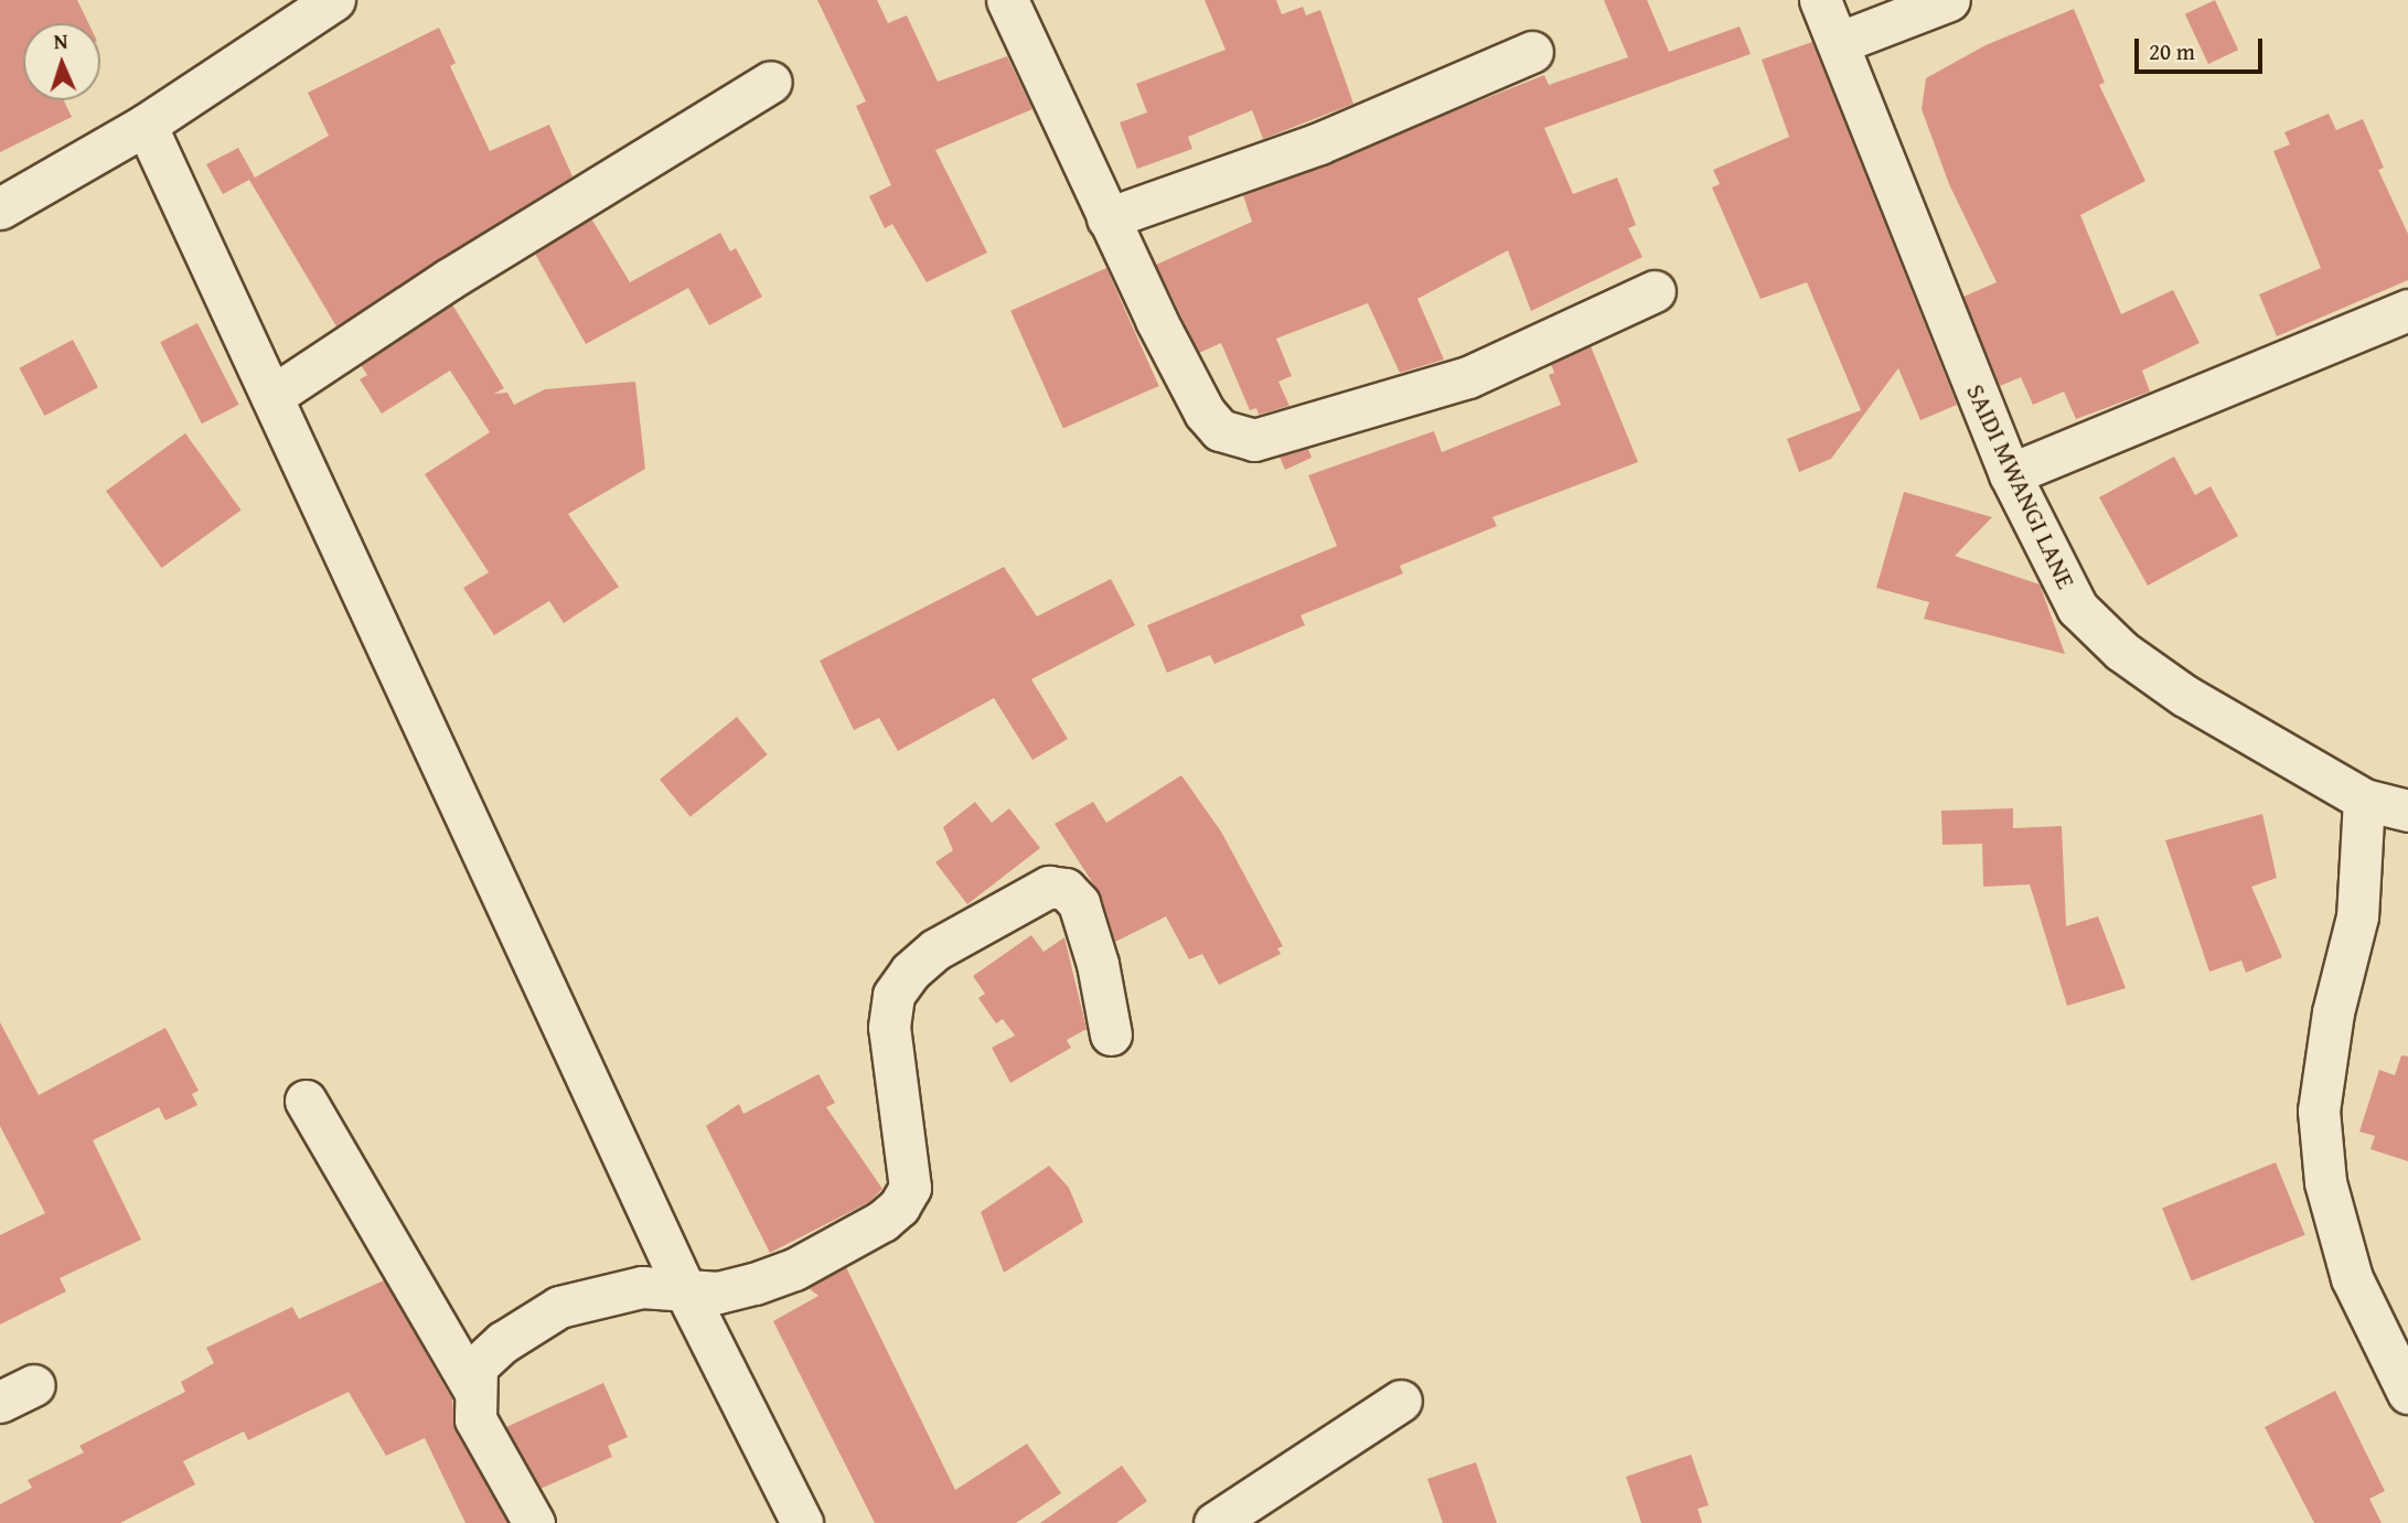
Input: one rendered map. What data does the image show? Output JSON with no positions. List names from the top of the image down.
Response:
{
  "streets": {
    "street": ["SAIDI MWANGI LANE"]
  },
  "scale_bar": "20 m",
  "north": "top"
}
